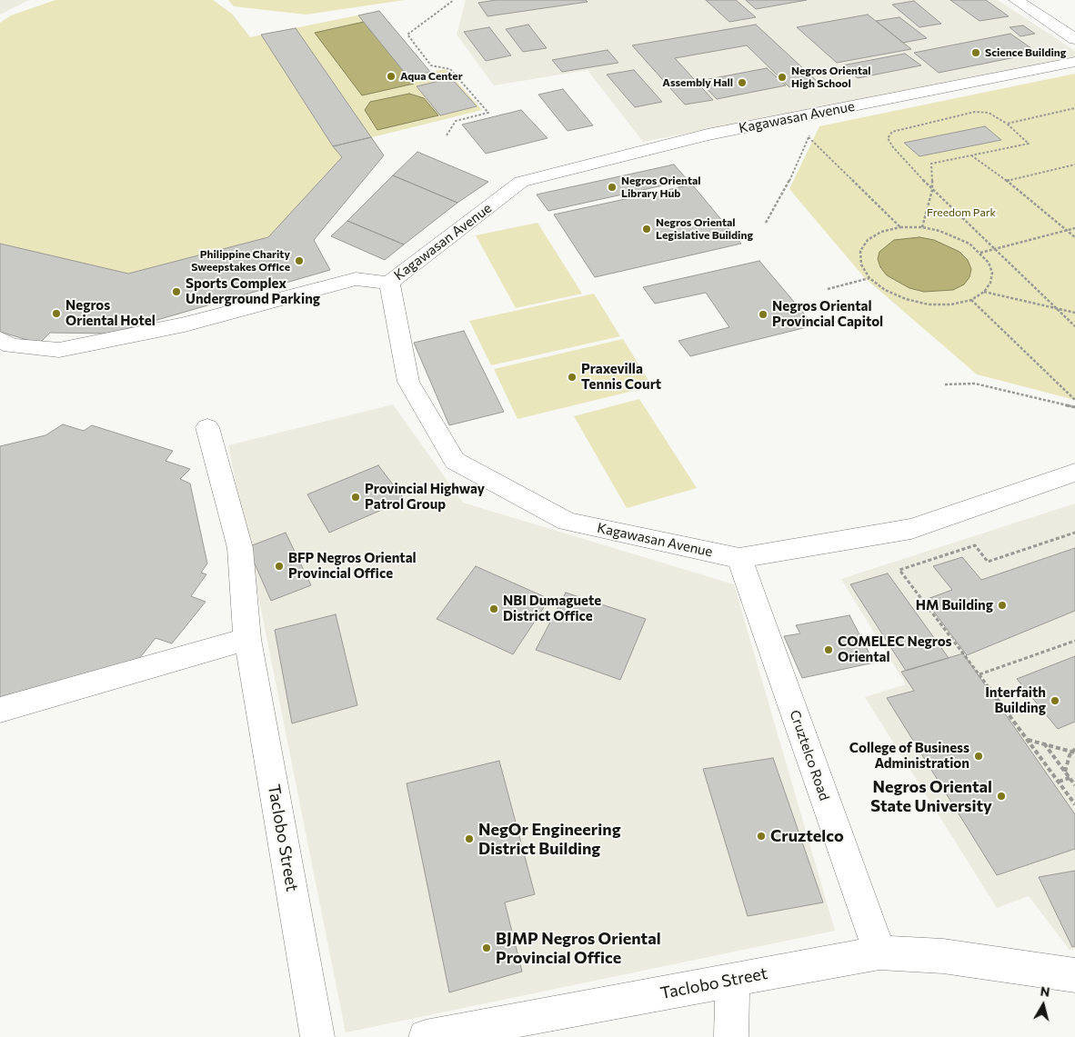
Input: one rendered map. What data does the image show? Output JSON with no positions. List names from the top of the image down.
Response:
{
  "streets": {
    "street": ["Kagawasan Avenue", "Cruztelco Road", "Taclobo Street"]
  },
  "crossings": [
    ["Kagawasan Avenue", "Cruztelco Road"],
    ["Cruztelco Road", "Taclobo Street"]
  ],
  "parks": ["Freedom Park"],
  "places": [
    "Science Building",
    "Aqua Center",
    "Negros Oriental High School",
    "Assembly Hall",
    "Negros Oriental Library Hub",
    "Negros Oriental Legislative Building",
    "Philippine Charity Sweepstakes Office",
    "Sports Complex Underground Parking",
    "Negros Oriental Hotel",
    "Negros Oriental Provincial Capitol",
    "Praxevilla Tennis Court",
    "Provincial Highway Patrol Group",
    "BFP Negros Oriental Provincial Office",
    "HM Building",
    "NBI Dumaguete District Office",
    "COMELEC Negros Oriental",
    "Interfaith Building",
    "College of Business Administration",
    "Negros Oriental State University",
    "Cruztelco",
    "NegOr Engineering District Building",
    "BJMP Negros Oriental Provincial Office"
  ],
  "north": "top"
}
